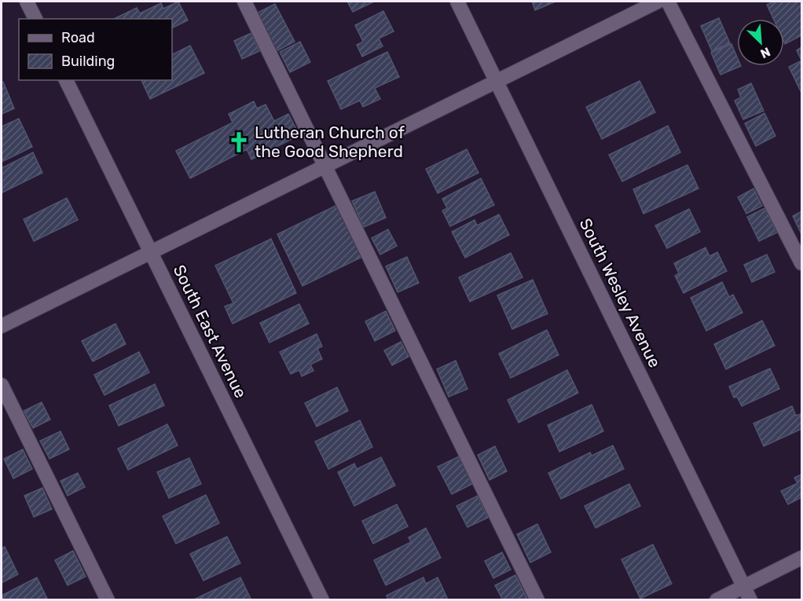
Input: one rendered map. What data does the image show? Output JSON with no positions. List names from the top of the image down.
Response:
{
  "streets": {
    "street": ["South Wesley Avenue", "South East Avenue"]
  },
  "places": {
    "church": ["Lutheran Church of the Good Shepherd"]
  },
  "legend": ["Road", "Building"],
  "north": "bottom right"
}
